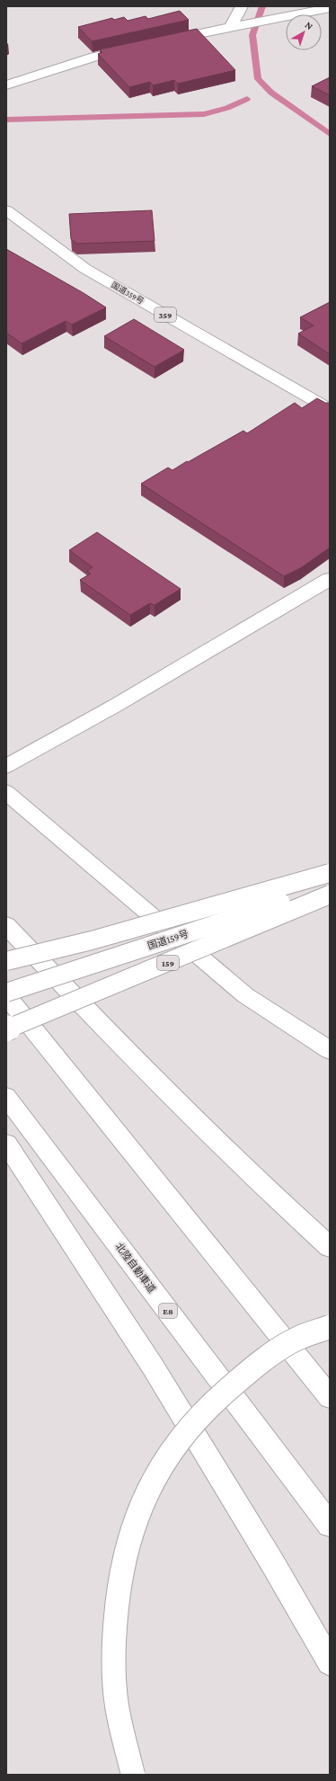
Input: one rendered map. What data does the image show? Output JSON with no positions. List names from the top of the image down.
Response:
{
  "streets": {
    "main road": [
      "国道359号",
      "359",
      "国道159号",
      "159",
      "北陸自動車道",
      "E8"
    ]
  },
  "north": "top right"
}
